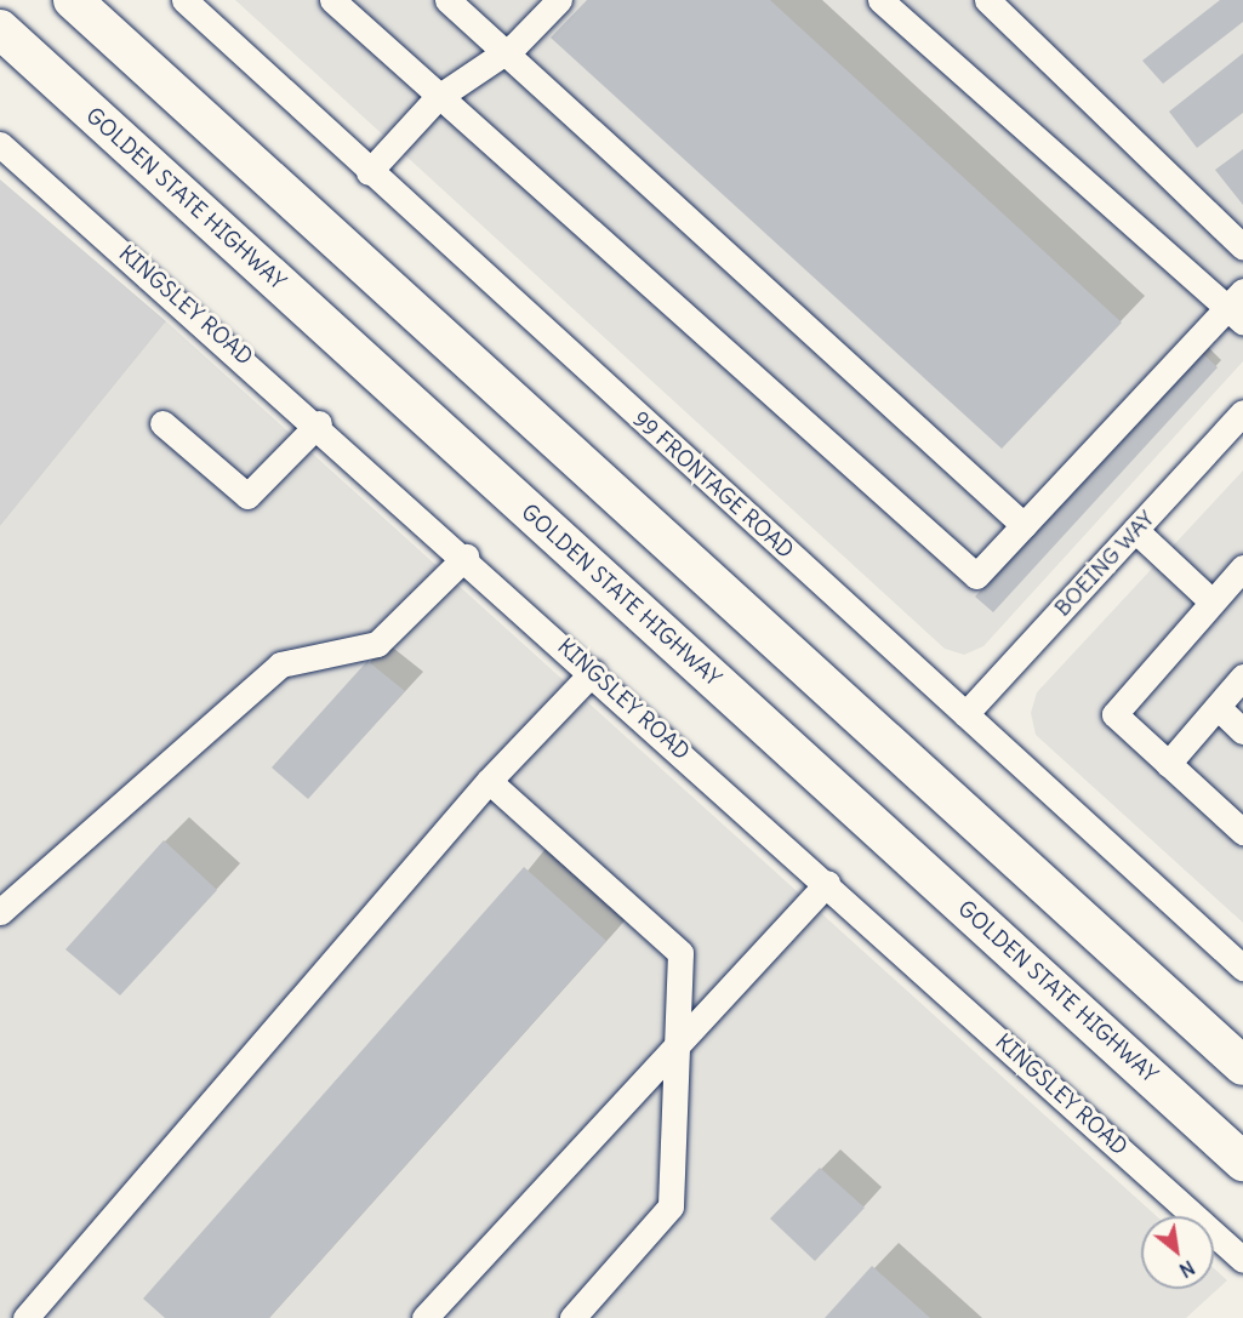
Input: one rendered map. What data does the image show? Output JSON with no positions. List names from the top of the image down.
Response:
{
  "streets": {
    "highway": ["GOLDEN STATE HIGHWAY"],
    "street": ["KINGSLEY ROAD", "99 FRONTAGE ROAD", "BOEING WAY"]
  },
  "crossings": [
    ["99 FRONTAGE ROAD", "BOEING WAY"]
  ],
  "north": "bottom right"
}
